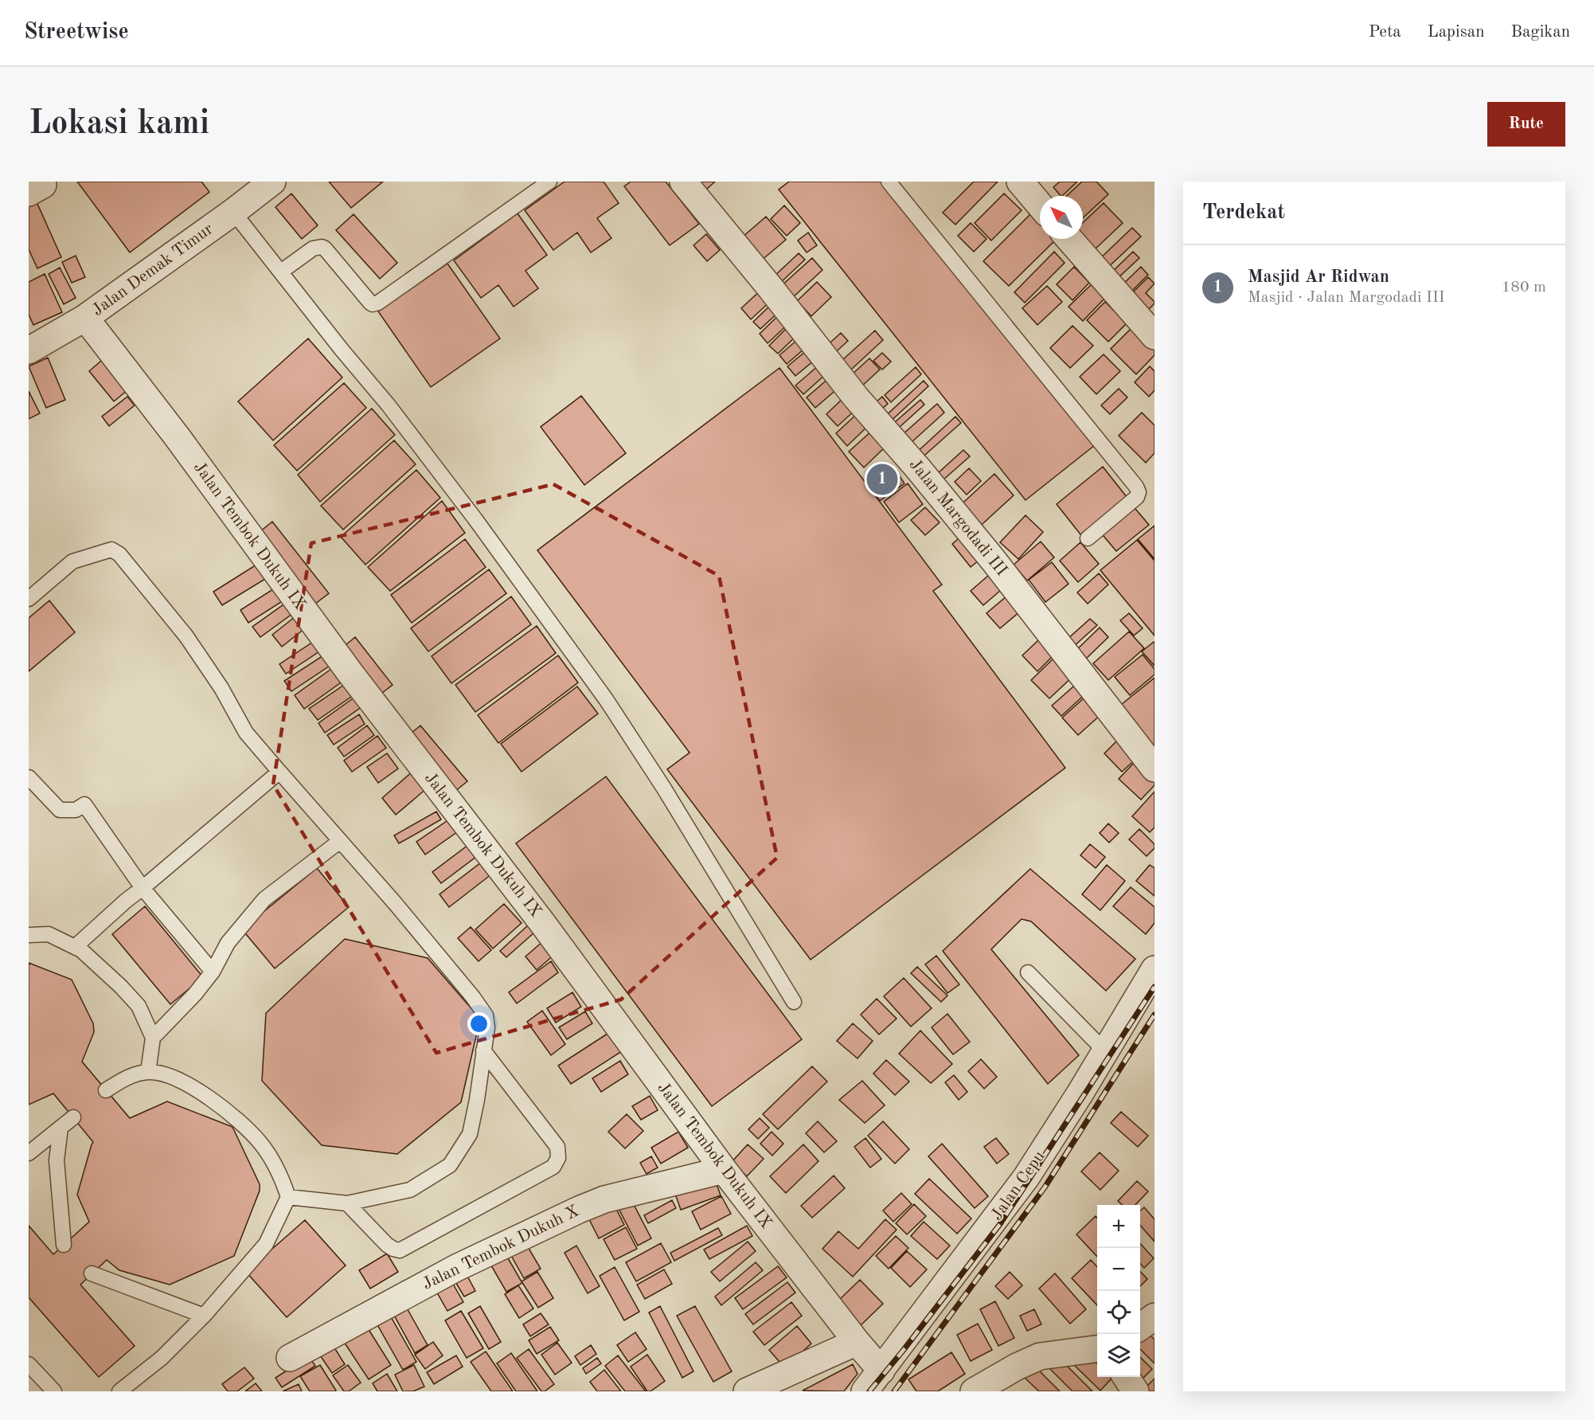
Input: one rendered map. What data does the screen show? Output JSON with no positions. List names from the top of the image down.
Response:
{
  "streets": {
    "street": [
      "Jalan Demak Timur",
      "Jalan Margodadi III",
      "Jalan Tembok Dukuh IX",
      "Jalan Cepu",
      "Jalan Tembok Dukuh X"
    ]
  },
  "crossings": [
    ["Jalan Demak Timur", "Jalan Tembok Dukuh IX"],
    ["Jalan Tembok Dukuh IX", "Jalan Cepu"],
    ["Jalan Tembok Dukuh IX", "Jalan Tembok Dukuh X"]
  ],
  "north": "top left",
  "page": {
    "header": "Streetwise",
    "nav": ["Peta", "Lapisan", "Bagikan"],
    "buttons": "Rute",
    "title": "Lokasi kami",
    "heading": "Terdekat",
    "list": [
      {
        "mark": "1",
        "name": "Masjid Ar Ridwan",
        "note": "Masjid · Jalan Margodadi III",
        "value": "180 m"
      }
    ],
    "pins": "1",
    "map_buttons": ["+", "−"]
  }
}
